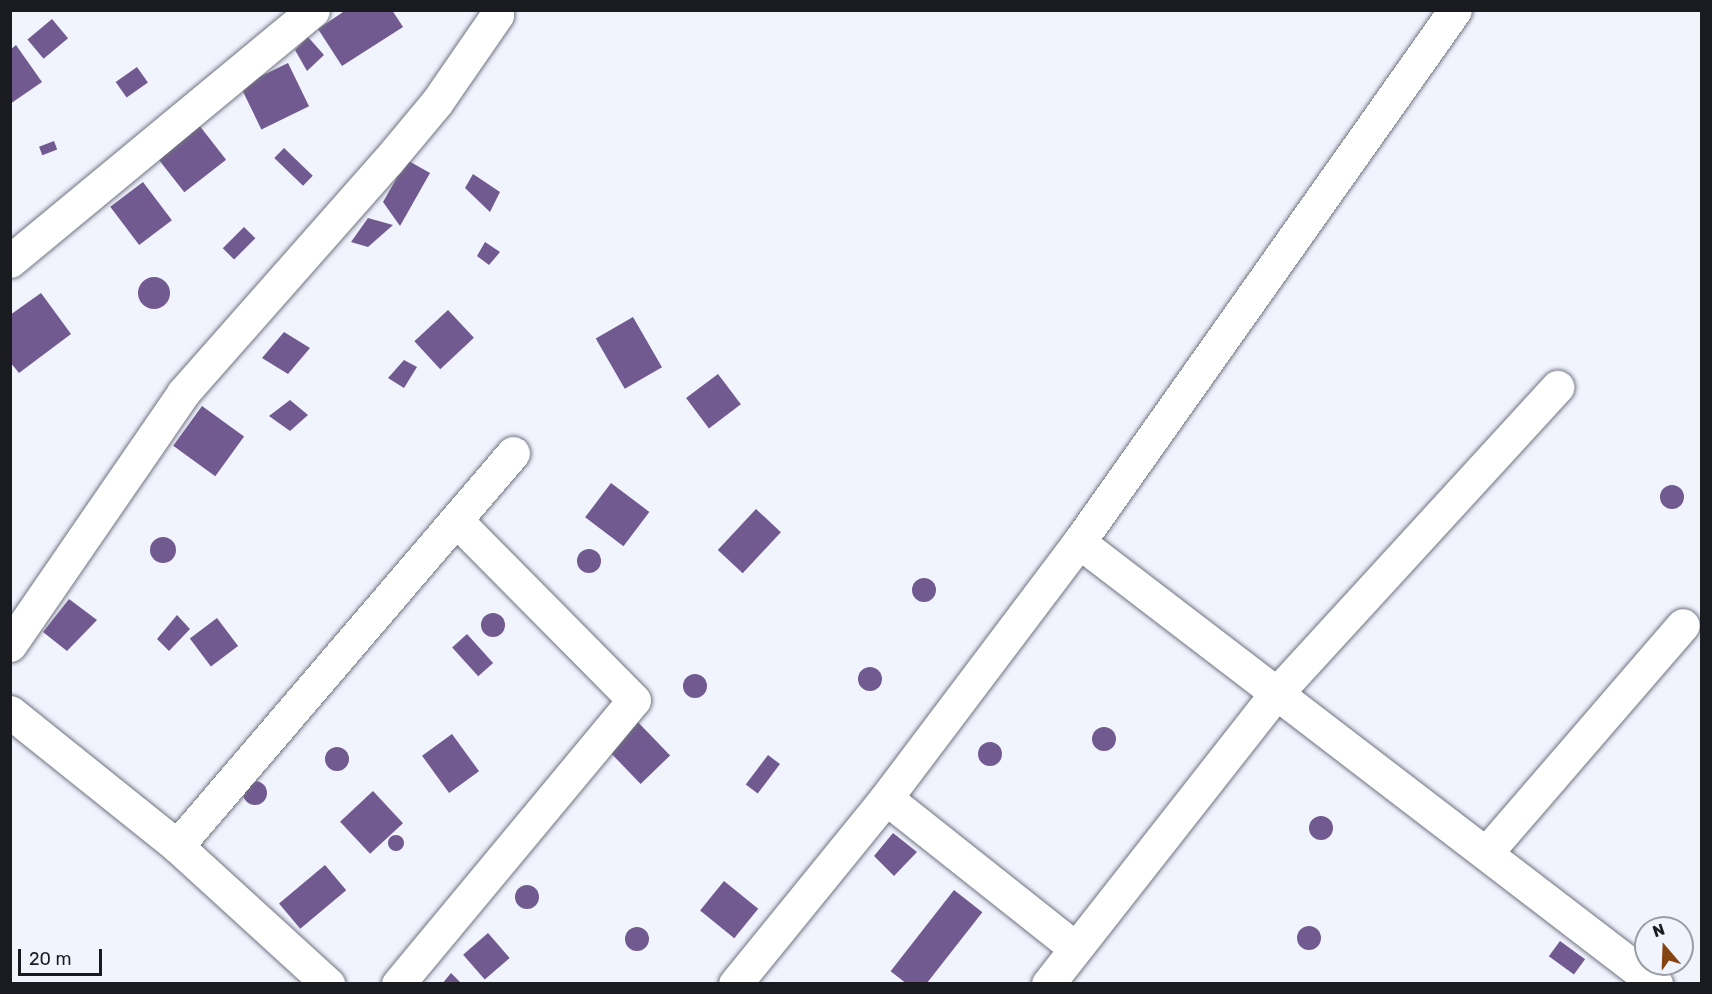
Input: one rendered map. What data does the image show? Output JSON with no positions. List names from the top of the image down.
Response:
{
  "scale_bar": "20 m",
  "north": "top"
}
